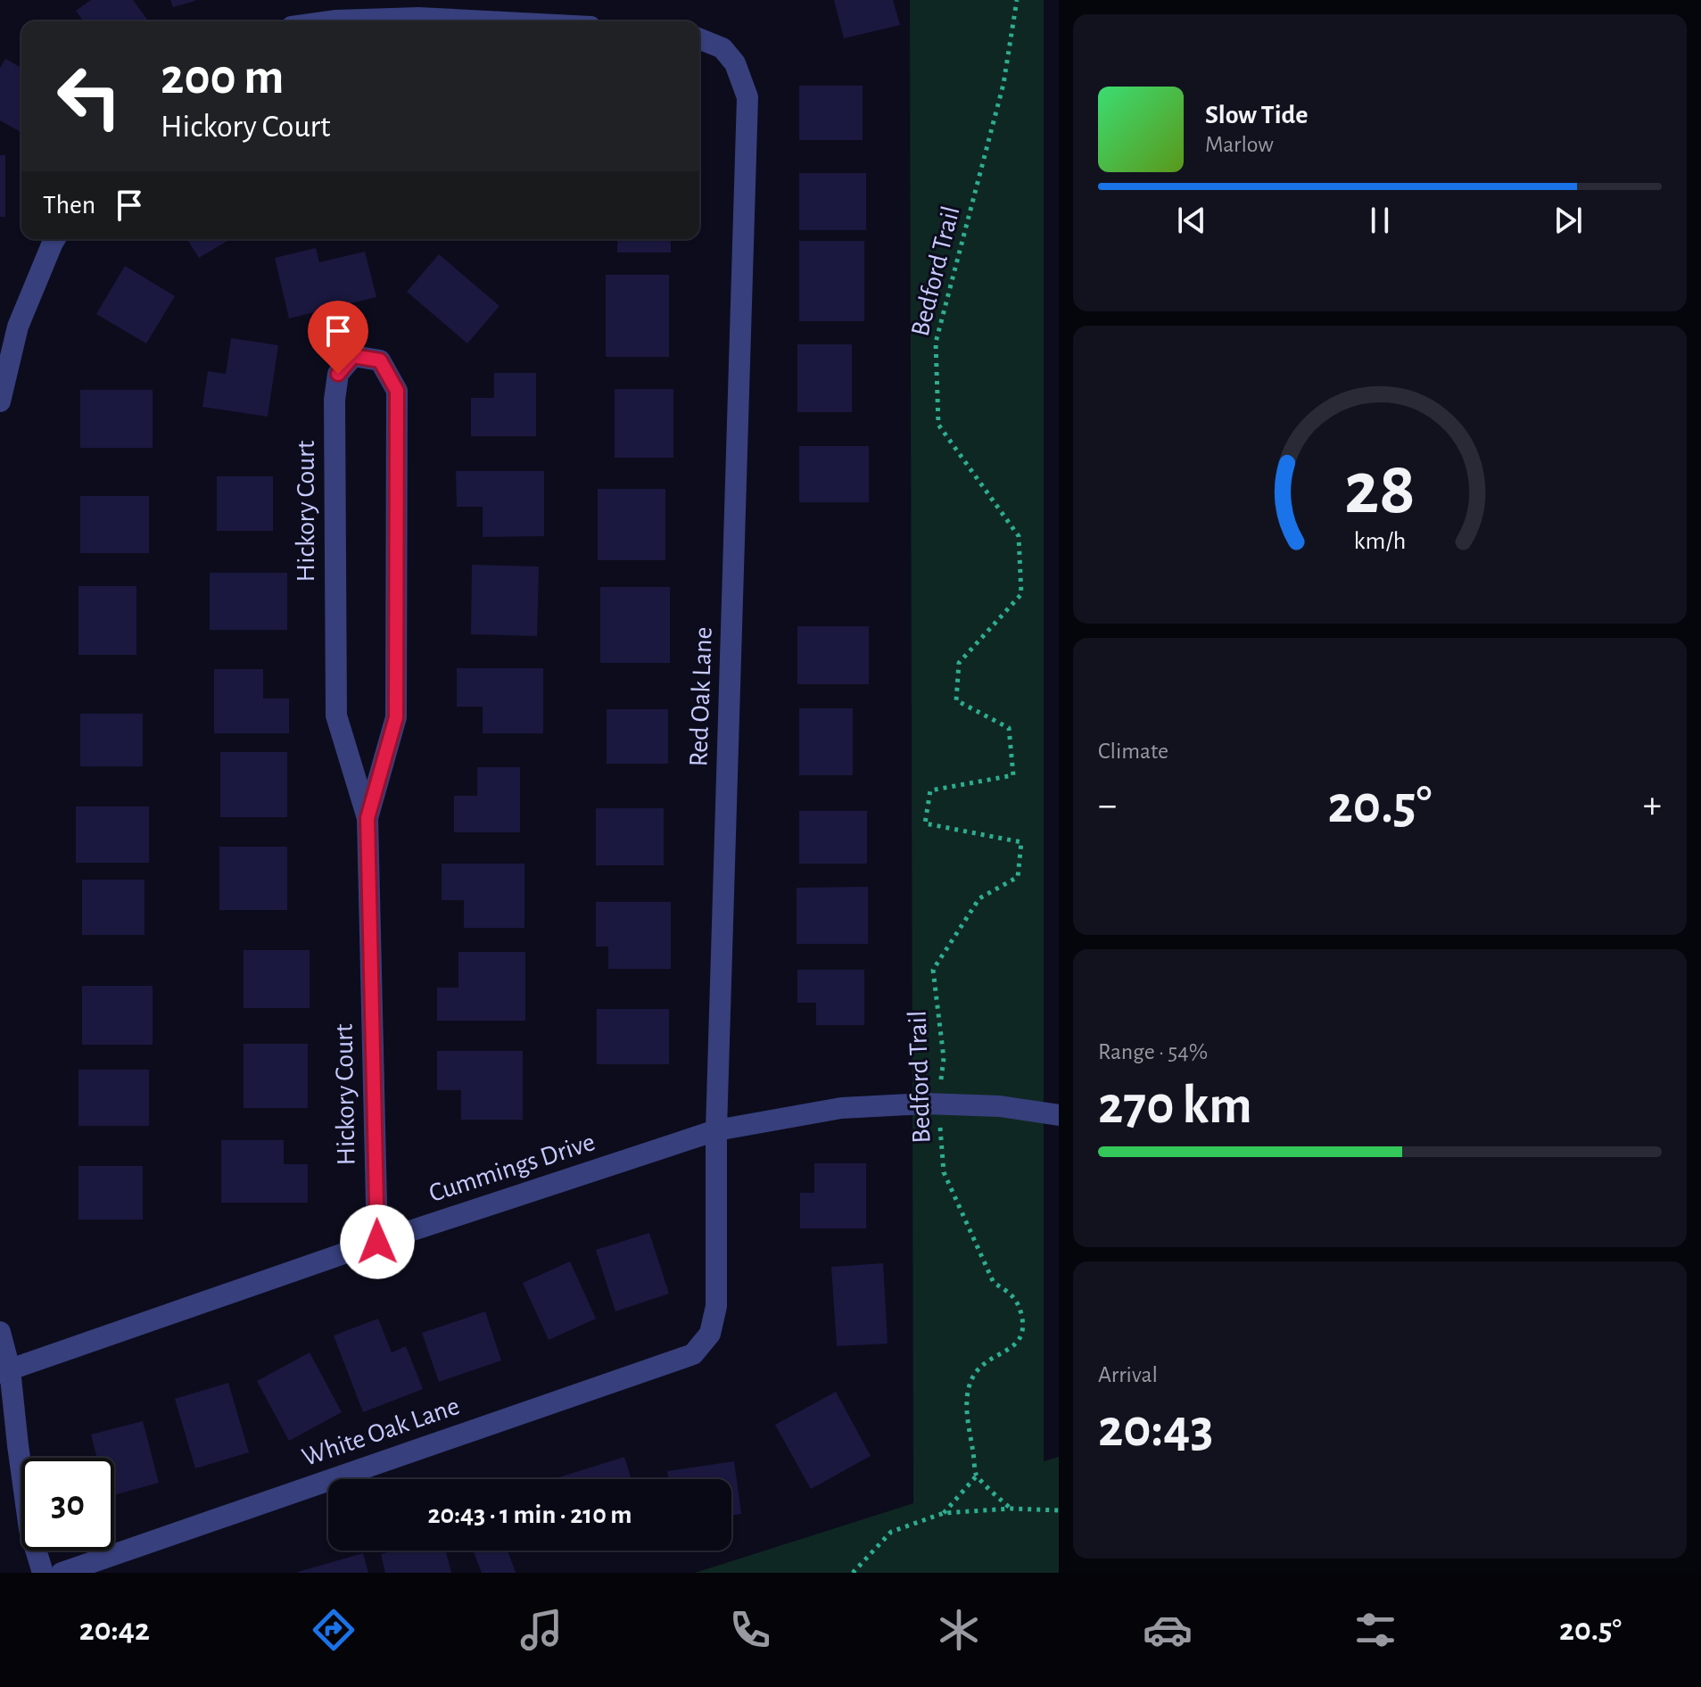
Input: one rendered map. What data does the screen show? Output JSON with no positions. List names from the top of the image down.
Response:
{
  "streets": {
    "street": [
      "Hickory Court",
      "Red Oak Lane",
      "Cummings Drive",
      "White Oak Lane"
    ],
    "path": ["Bedford Trail"]
  },
  "crossings": [
    ["Bedford Trail", "Cummings Drive"],
    ["Hickory Court", "Cummings Drive"],
    ["Red Oak Lane", "Cummings Drive"],
    ["Red Oak Lane", "White Oak Lane"]
  ],
  "page": {
    "turn": ["200 m", "Hickory Court"],
    "song": ["Slow Tide", "Marlow"],
    "then": "Then",
    "tile": [
      "Climate",
      ["Range · 54%", "270 km"],
      ["Arrival", "20:43"]
    ],
    "heat": ["−", "20.5°", "+"],
    "limit": "30",
    "trip": "20:43 · 1 min · 210 m",
    "tabs": ["20:42", "20.5°"],
    "gauge": ["28", "km/h"]
  }
}
